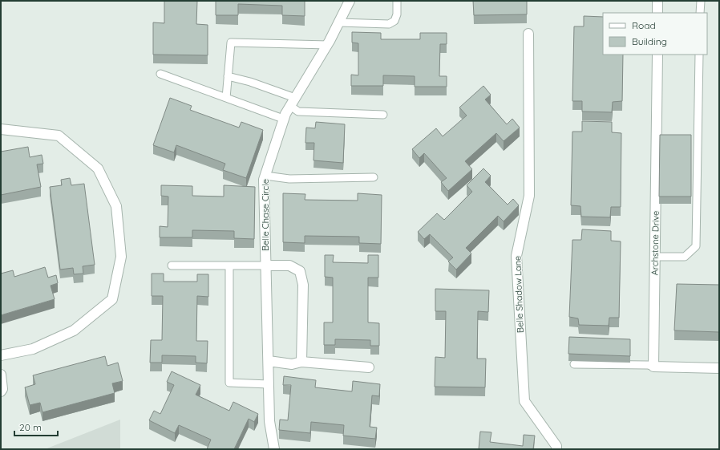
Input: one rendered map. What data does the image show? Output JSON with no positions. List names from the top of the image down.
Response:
{
  "streets": {
    "street": ["Belle Chase Circle", "Archstone Drive", "Belle Shadow Lane"]
  },
  "legend": ["Road", "Building"],
  "scale_bar": "20 m"
}
